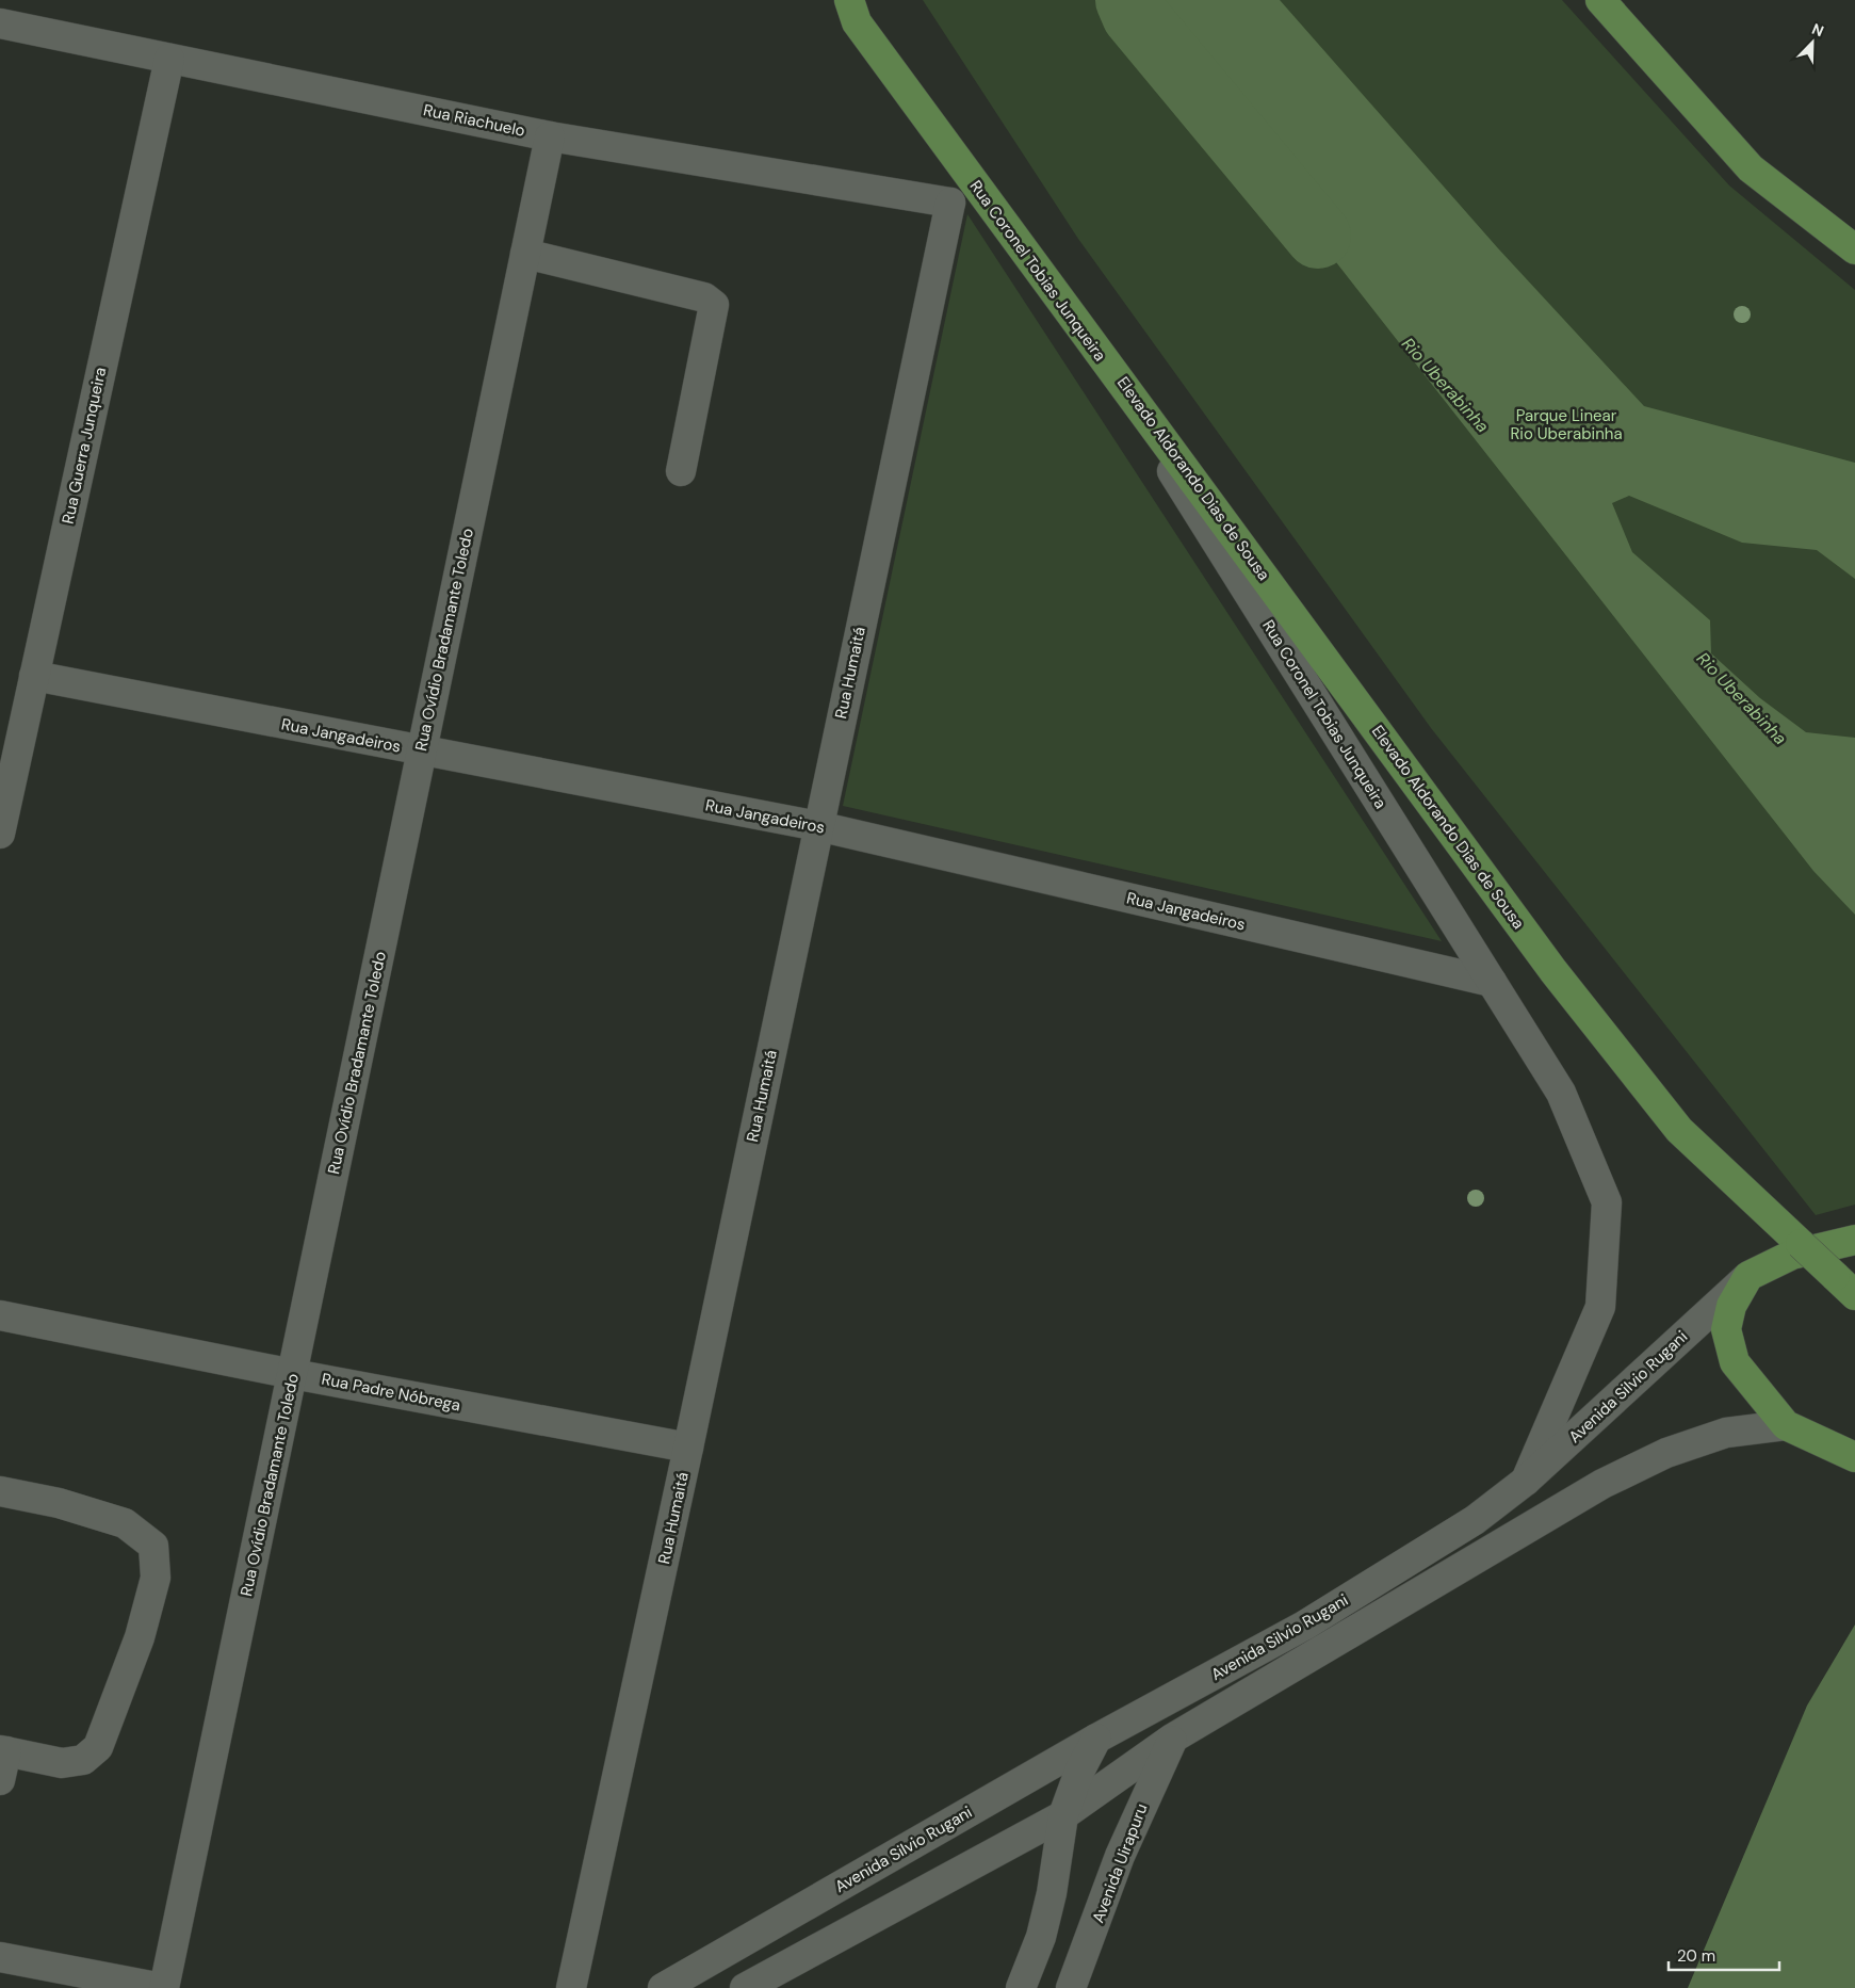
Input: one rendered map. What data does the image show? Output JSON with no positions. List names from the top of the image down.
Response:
{
  "streets": {
    "main road": ["Rua Coronel Tobias Junqueira", "Elevado Aldorando Dias de Sousa", "Avenida Silvio Rugani"],
    "street": [
      "Rua Riachuelo",
      "Rua Guerra Junqueira",
      "Rua Ovídio Bradamante Toledo",
      "Rua Humaitá",
      "Rua Jangadeiros",
      "Rua Padre Nóbrega",
      "Avenida Uirapuru"
    ]
  },
  "crossings": [
    ["Rua Riachuelo", "Rua Guerra Junqueira"],
    ["Rua Riachuelo", "Rua Ovídio Bradamante Toledo"],
    ["Rua Riachuelo", "Rua Humaitá"],
    ["Rua Coronel Tobias Junqueira", "Elevado Aldorando Dias de Sousa"],
    ["Rua Coronel Tobias Junqueira", "Rua Jangadeiros"],
    ["Rua Coronel Tobias Junqueira", "Avenida Silvio Rugani"],
    ["Rua Guerra Junqueira", "Rua Jangadeiros"],
    ["Rua Ovídio Bradamante Toledo", "Rua Jangadeiros"],
    ["Rua Ovídio Bradamante Toledo", "Rua Padre Nóbrega"],
    ["Rua Humaitá", "Rua Jangadeiros"],
    ["Rua Humaitá", "Rua Padre Nóbrega"],
    ["Avenida Silvio Rugani", "Avenida Uirapuru"]
  ],
  "water": ["Rio Uberabinha"],
  "parks": ["Parque Linear Rio Uberabinha"],
  "scale_bar": "20 m",
  "north": "top right"
}
